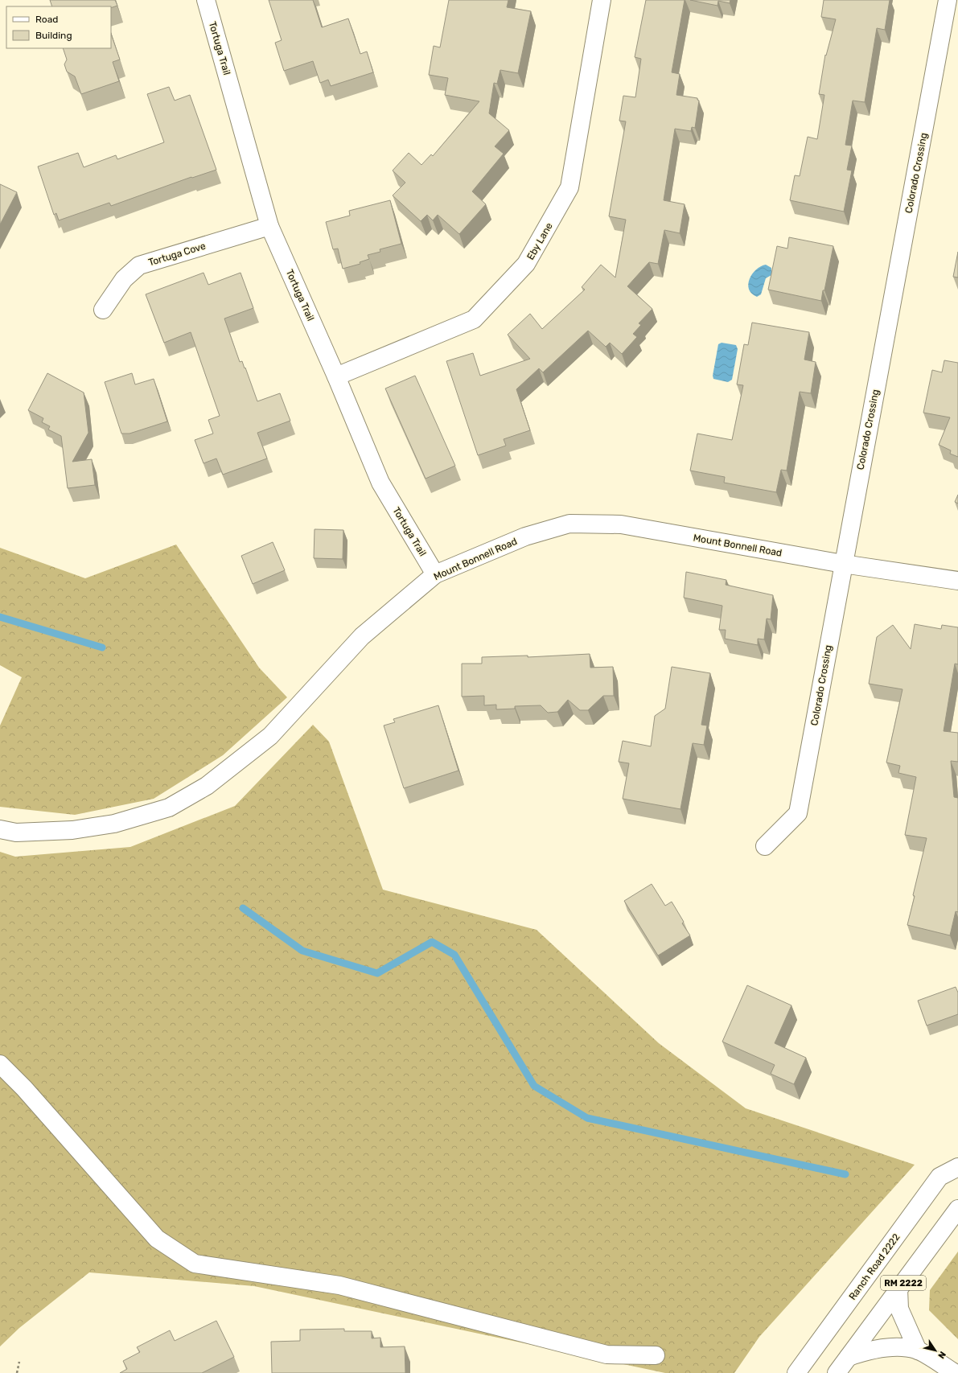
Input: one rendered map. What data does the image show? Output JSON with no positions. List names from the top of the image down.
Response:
{
  "streets": {
    "street": [
      "Tortuga Trail",
      "Colorado Crossing",
      "Eby Lane",
      "Tortuga Cove",
      "Mount Bonnell Road",
      "Ranch Road 2222",
      "RM 2222"
    ]
  },
  "crossings": [
    ["Tortuga Trail", "Eby Lane"],
    ["Tortuga Trail", "Tortuga Cove"],
    ["Tortuga Trail", "Mount Bonnell Road"],
    ["Colorado Crossing", "Mount Bonnell Road"]
  ],
  "legend": ["Road", "Building"],
  "north": "bottom right"
}
